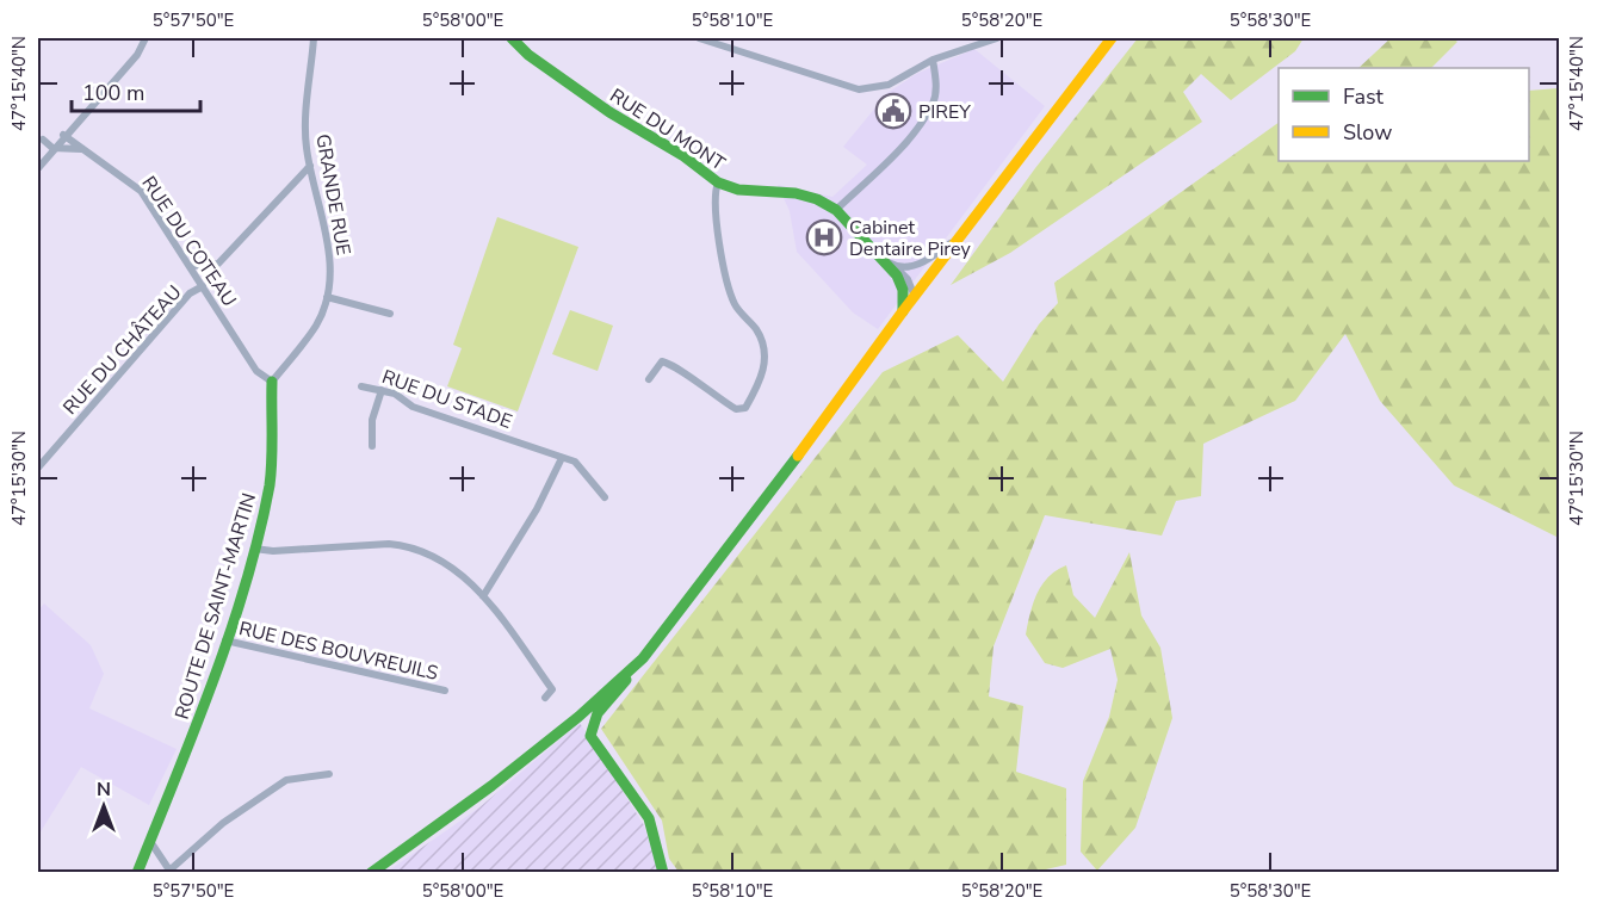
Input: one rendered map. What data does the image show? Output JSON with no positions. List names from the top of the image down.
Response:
{
  "streets": {
    "main road": ["RUE DU MONT", "ROUTE DE SAINT-MARTIN"],
    "street": [
      "GRANDE RUE",
      "RUE DU COTEAU",
      "RUE DU CHÂTEAU",
      "RUE DU STADE",
      "RUE DES BOUVREUILS"
    ]
  },
  "crossings": [
    ["GRANDE RUE", "RUE DU COTEAU"],
    ["GRANDE RUE", "ROUTE DE SAINT-MARTIN"],
    ["RUE DU COTEAU", "RUE DU CHÂTEAU"],
    ["RUE DU COTEAU", "ROUTE DE SAINT-MARTIN"],
    ["ROUTE DE SAINT-MARTIN", "RUE DES BOUVREUILS"]
  ],
  "places": {
    "public building": ["PIREY"],
    "hospital": ["Cabinet Dentaire Pirey"]
  },
  "legend": ["Fast", "Slow"],
  "scale_bar": "100 m",
  "north": "top",
  "coordinates": [
    "5°57'50\"E",
    "5°58'00\"E",
    "5°58'10\"E",
    "5°58'20\"E",
    "5°58'30\"E",
    "47°15'40\"N",
    "47°15'30\"N"
  ]
}
